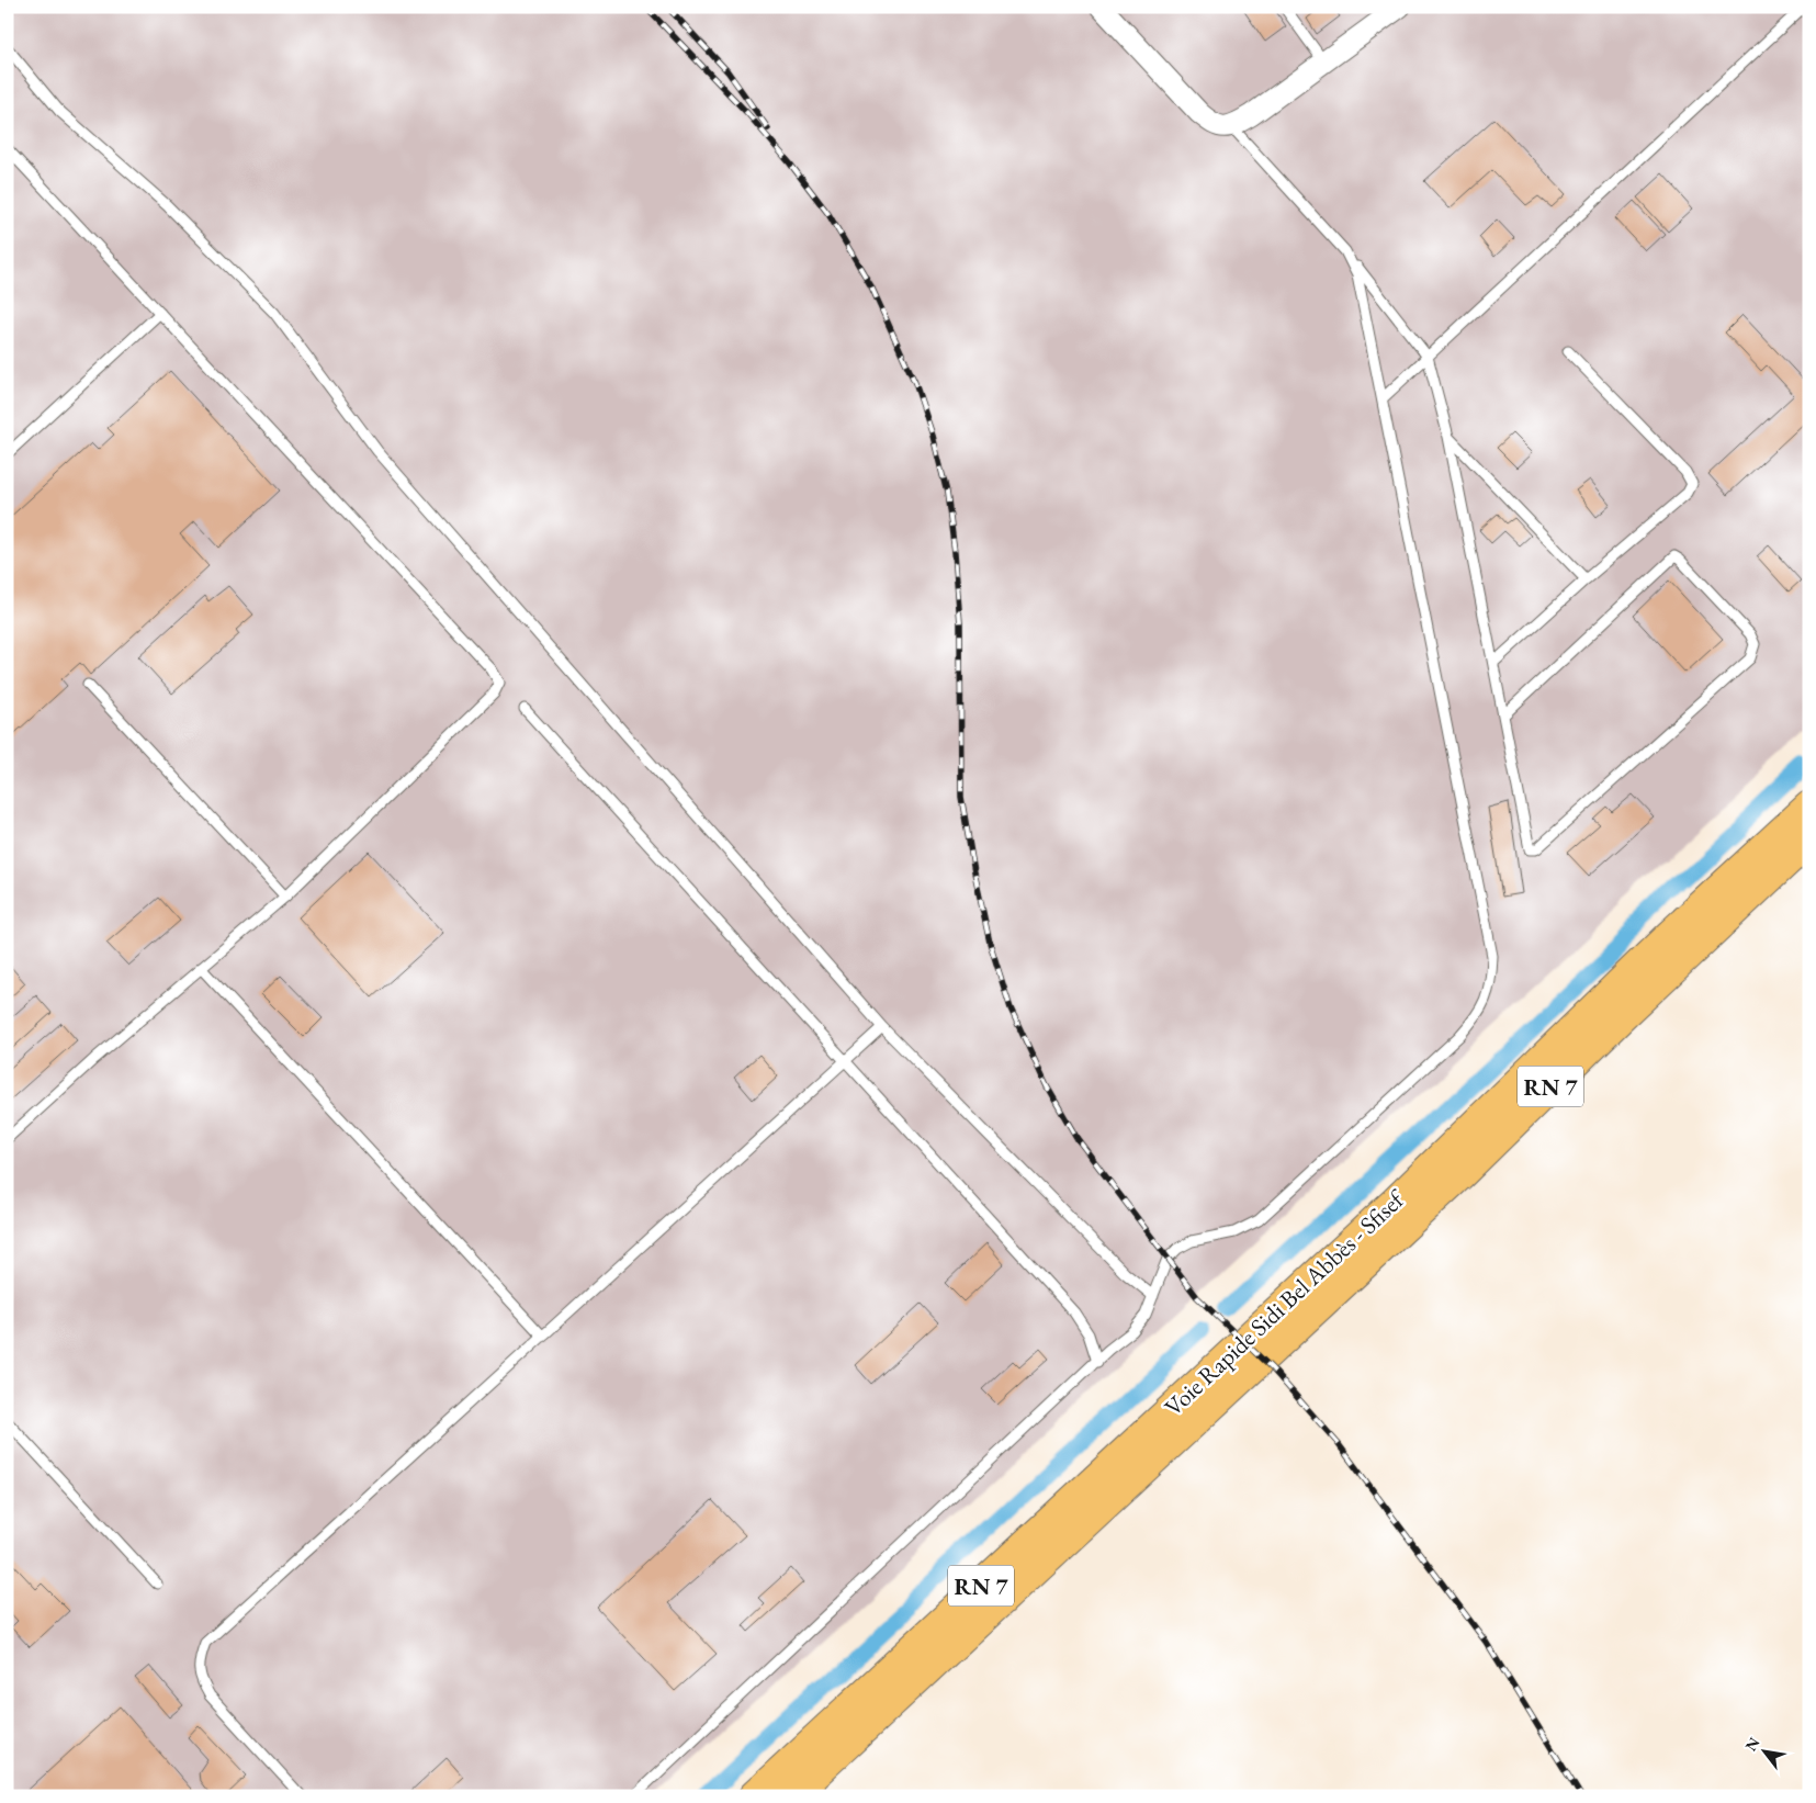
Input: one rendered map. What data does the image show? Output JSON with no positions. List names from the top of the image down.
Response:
{
  "streets": {
    "highway": ["RN 7", "Voie Rapide Sidi Bel Abbès - Sfisef"]
  },
  "north": "top left"
}
